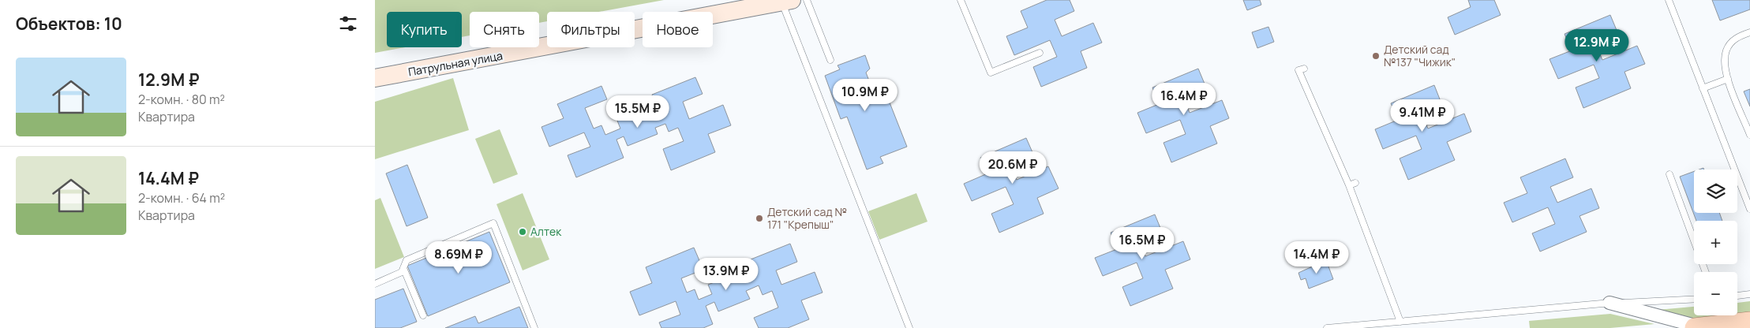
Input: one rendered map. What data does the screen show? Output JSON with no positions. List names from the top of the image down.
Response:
{
  "streets": {
    "street": ["Патрульная улица"]
  },
  "places": ["Детский сад №137 \"Чижик\"", "Детский сад № 171 \"Крепыш\"", "Алтек"],
  "page": {
    "heading": "Объектов: 10",
    "chip": [
      "Купить",
      "Снять",
      "Фильтры",
      "Новое"
    ],
    "price": [
      "12.9M ₽",
      "10.9M ₽",
      "16.4M ₽",
      "15.5M ₽",
      "9.41M ₽",
      "20.6M ₽",
      "16.5M ₽",
      "8.69M ₽",
      "14.4M ₽",
      "13.9M ₽"
    ],
    "list": [
      {
        "name": "12.9M ₽",
        "note": "2-комн. · 80 m² · Квартира"
      },
      {
        "name": "14.4M ₽",
        "note": "2-комн. · 64 m² · Квартира"
      }
    ],
    "map_buttons": ["+", "−"]
  }
}
